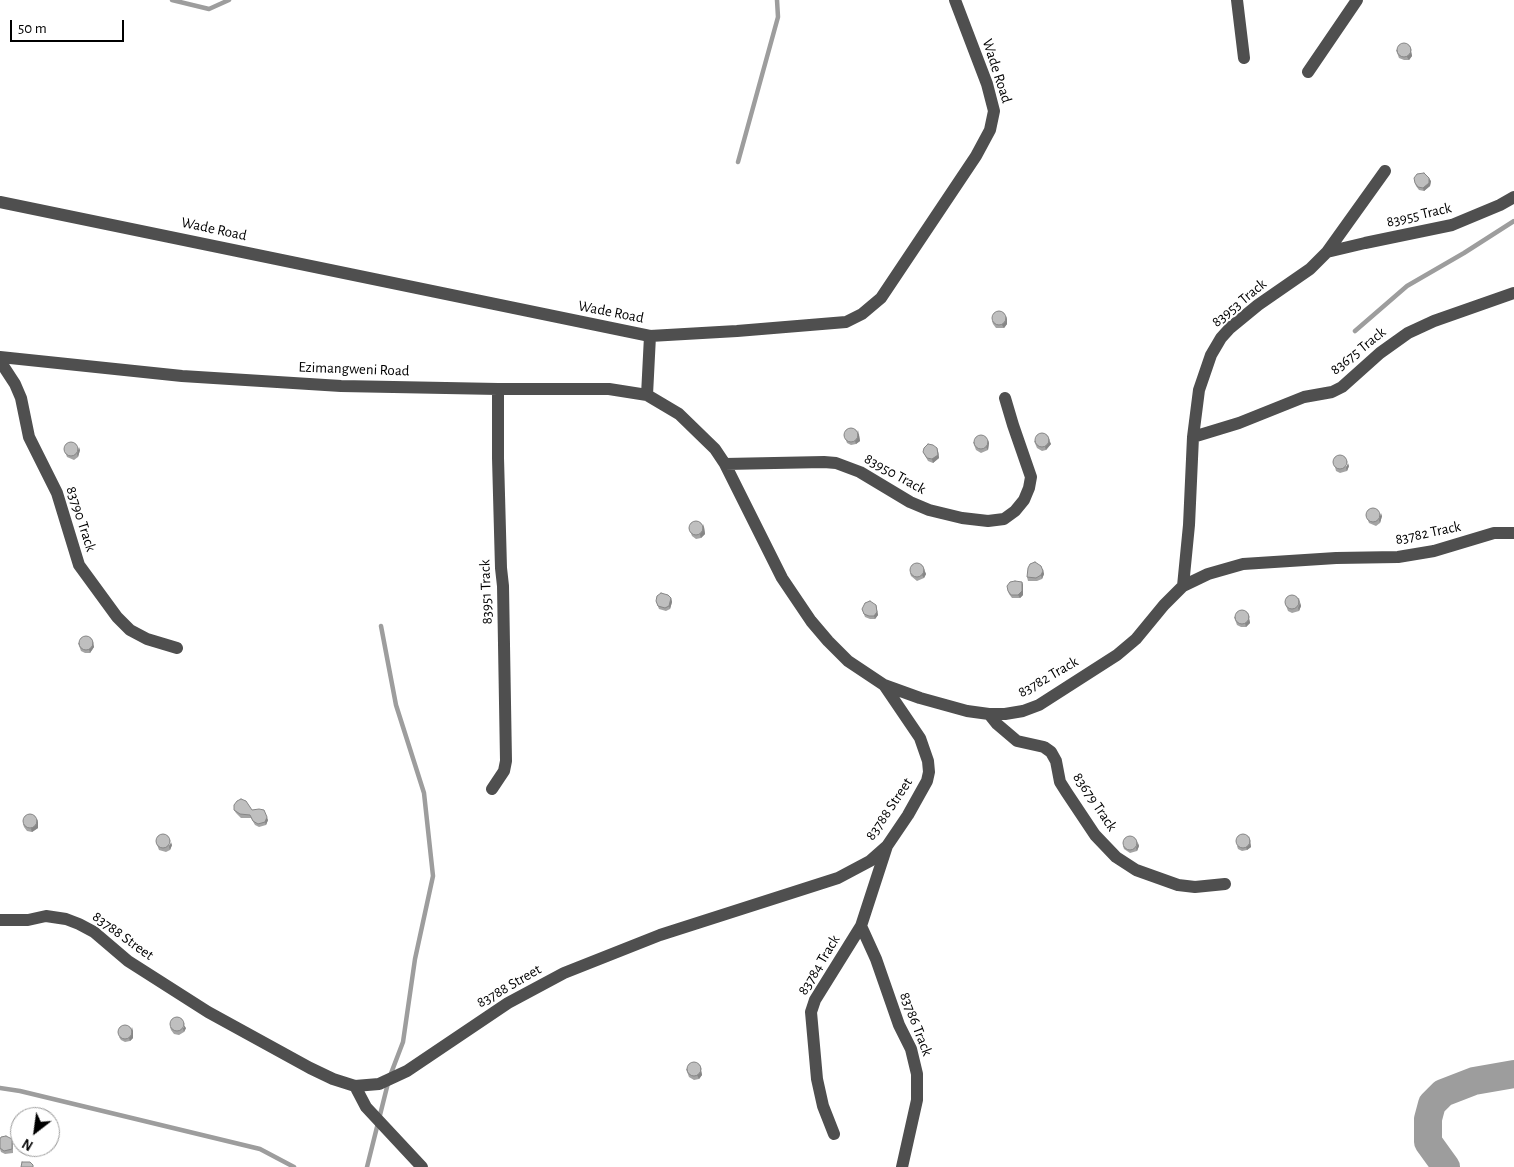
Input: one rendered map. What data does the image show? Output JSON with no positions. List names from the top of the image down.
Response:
{
  "streets": {
    "street": [
      "Wade Road",
      "83955 Track",
      "83953 Track",
      "83675 Track",
      "Ezimangweni Road",
      "83950 Track",
      "83790 Track",
      "83782 Track",
      "83951 Track",
      "83679 Track",
      "83788 Street",
      "83784 Track",
      "83786 Track"
    ]
  },
  "crossings": [
    ["83955 Track", "83953 Track"],
    ["83953 Track", "83675 Track"],
    ["83953 Track", "83782 Track"],
    ["Ezimangweni Road", "83790 Track"],
    ["Ezimangweni Road", "83782 Track"],
    ["Ezimangweni Road", "83951 Track"],
    ["83950 Track", "83782 Track"],
    ["83782 Track", "83679 Track"],
    ["83782 Track", "83788 Street"],
    ["83788 Street", "83784 Track"],
    ["83784 Track", "83786 Track"]
  ],
  "scale_bar": "50 m",
  "north": "bottom left"
}
